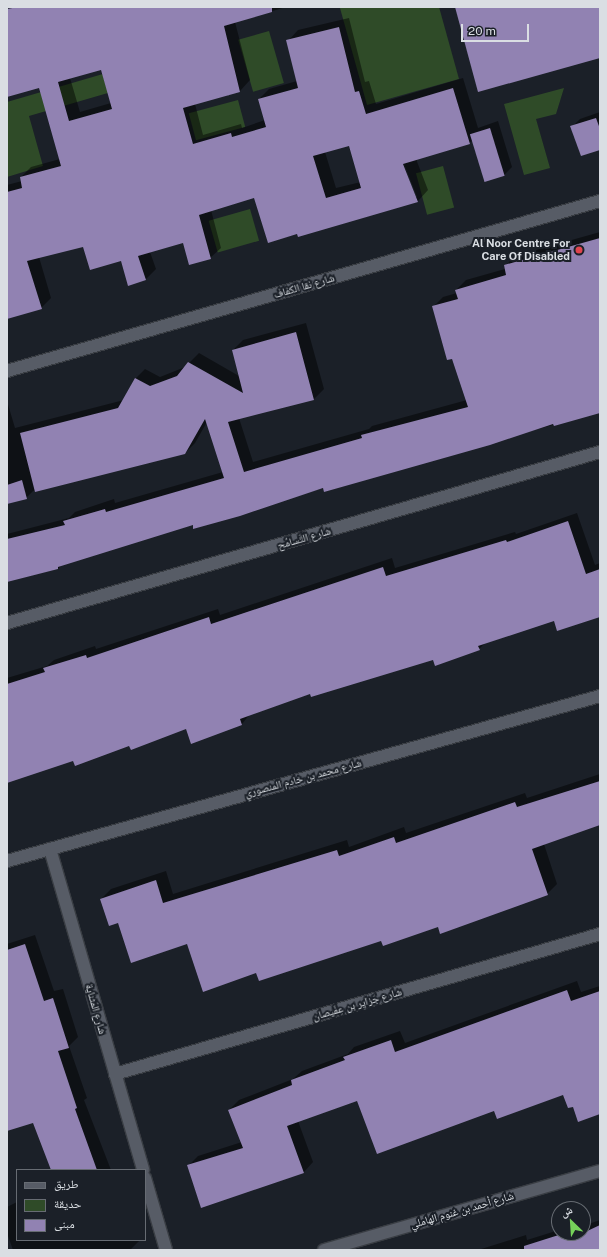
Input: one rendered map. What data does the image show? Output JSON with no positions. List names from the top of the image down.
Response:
{
  "streets": {
    "street": [
      "شارع نقا الكفاف",
      "شارع التَّسامُح",
      "شارع محمد بن خادم المنصوري",
      "شارع جَزايِر بن عِفَيصان",
      "شارع المَثناية",
      "شارع أحمد بن غنوم الهاملي"
    ]
  },
  "crossings": [
    ["شارع محمد بن خادم المنصوري", "شارع المَثناية"],
    ["شارع جَزايِر بن عِفَيصان", "شارع المَثناية"]
  ],
  "places": ["Al Noor Centre For Care Of Disabled"],
  "legend": ["طريق", "حديقة", "مبنى"],
  "scale_bar": "20 m",
  "north": "top left"
}
